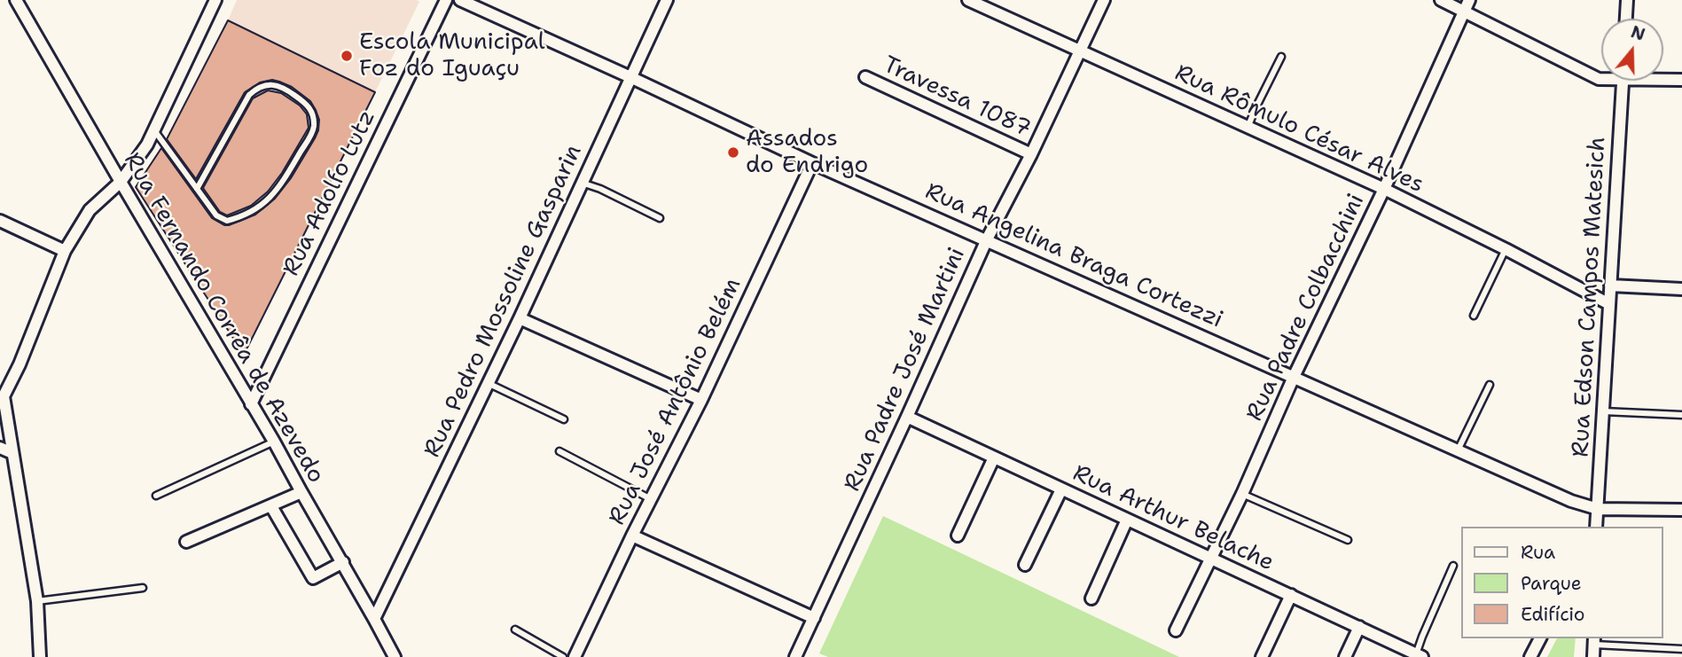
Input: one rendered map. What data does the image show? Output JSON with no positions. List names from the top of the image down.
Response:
{
  "streets": {
    "street": [
      "Travessa 1087",
      "Rua Rômulo César Alves",
      "Rua Adolfo Lutz",
      "Rua Angelina Braga Cortezzi",
      "Rua Edson Campos Matesich",
      "Rua Pedro Mossoline Gasparin",
      "Rua Padre Colbacchini",
      "Rua Fernando Corrêa de Azevedo",
      "Rua Padre José Martini",
      "Rua José Antônio Belém",
      "Rua Arthur Belache"
    ]
  },
  "crossings": [
    ["Travessa 1087", "Rua Padre José Martini"],
    ["Rua Rômulo César Alves", "Rua Edson Campos Matesich"],
    ["Rua Rômulo César Alves", "Rua Padre Colbacchini"],
    ["Rua Rômulo César Alves", "Rua Padre José Martini"],
    ["Rua Adolfo Lutz", "Rua Fernando Corrêa de Azevedo"],
    ["Rua Angelina Braga Cortezzi", "Rua Edson Campos Matesich"],
    ["Rua Angelina Braga Cortezzi", "Rua Pedro Mossoline Gasparin"],
    ["Rua Angelina Braga Cortezzi", "Rua Padre Colbacchini"],
    ["Rua Angelina Braga Cortezzi", "Rua Padre José Martini"],
    ["Rua Angelina Braga Cortezzi", "Rua José Antônio Belém"],
    ["Rua Pedro Mossoline Gasparin", "Rua Fernando Corrêa de Azevedo"],
    ["Rua Padre Colbacchini", "Rua Arthur Belache"],
    ["Rua Padre José Martini", "Rua Arthur Belache"]
  ],
  "places": ["Escola Municipal Foz do Iguaçu", "Assados do Endrigo"],
  "legend": ["Rua", "Parque", "Edifício"],
  "north": "top"
}
